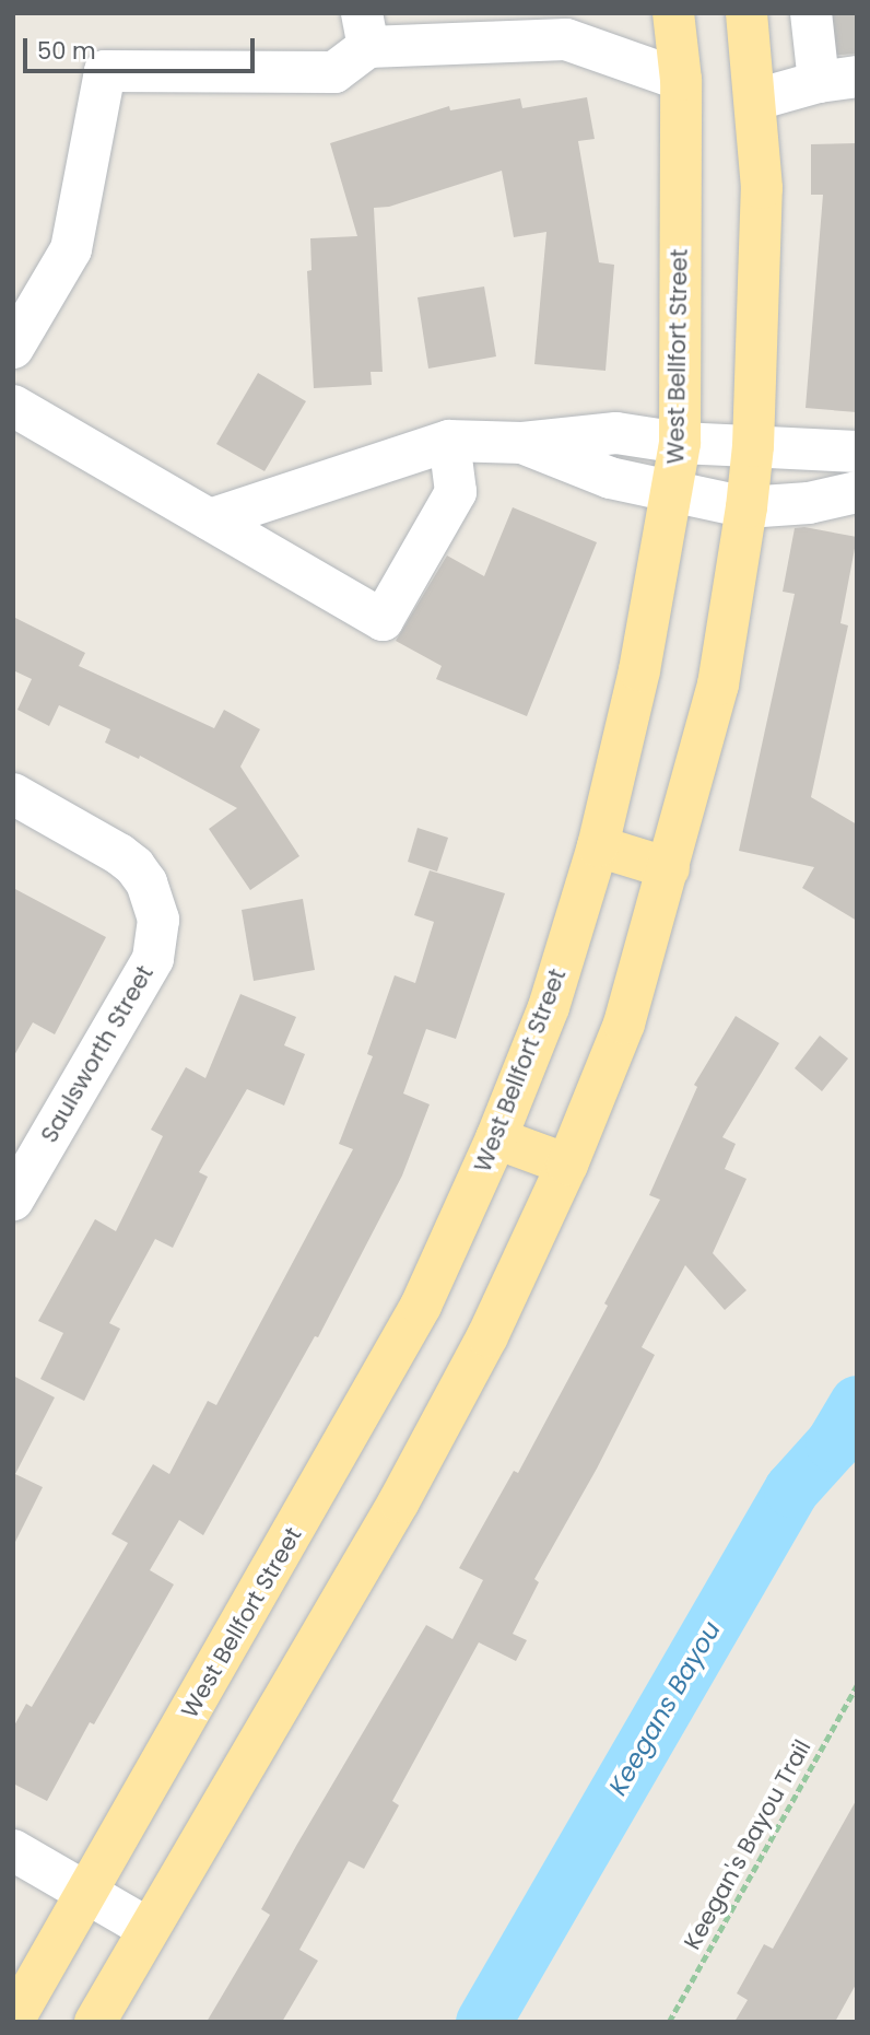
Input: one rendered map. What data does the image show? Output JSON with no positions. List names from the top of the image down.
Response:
{
  "streets": {
    "main road": ["West Bellfort Street"],
    "street": ["Saulsworth Street"],
    "path": ["Keegan's Bayou Trail"]
  },
  "water": ["Keegans Bayou"],
  "scale_bar": "50 m"
}
